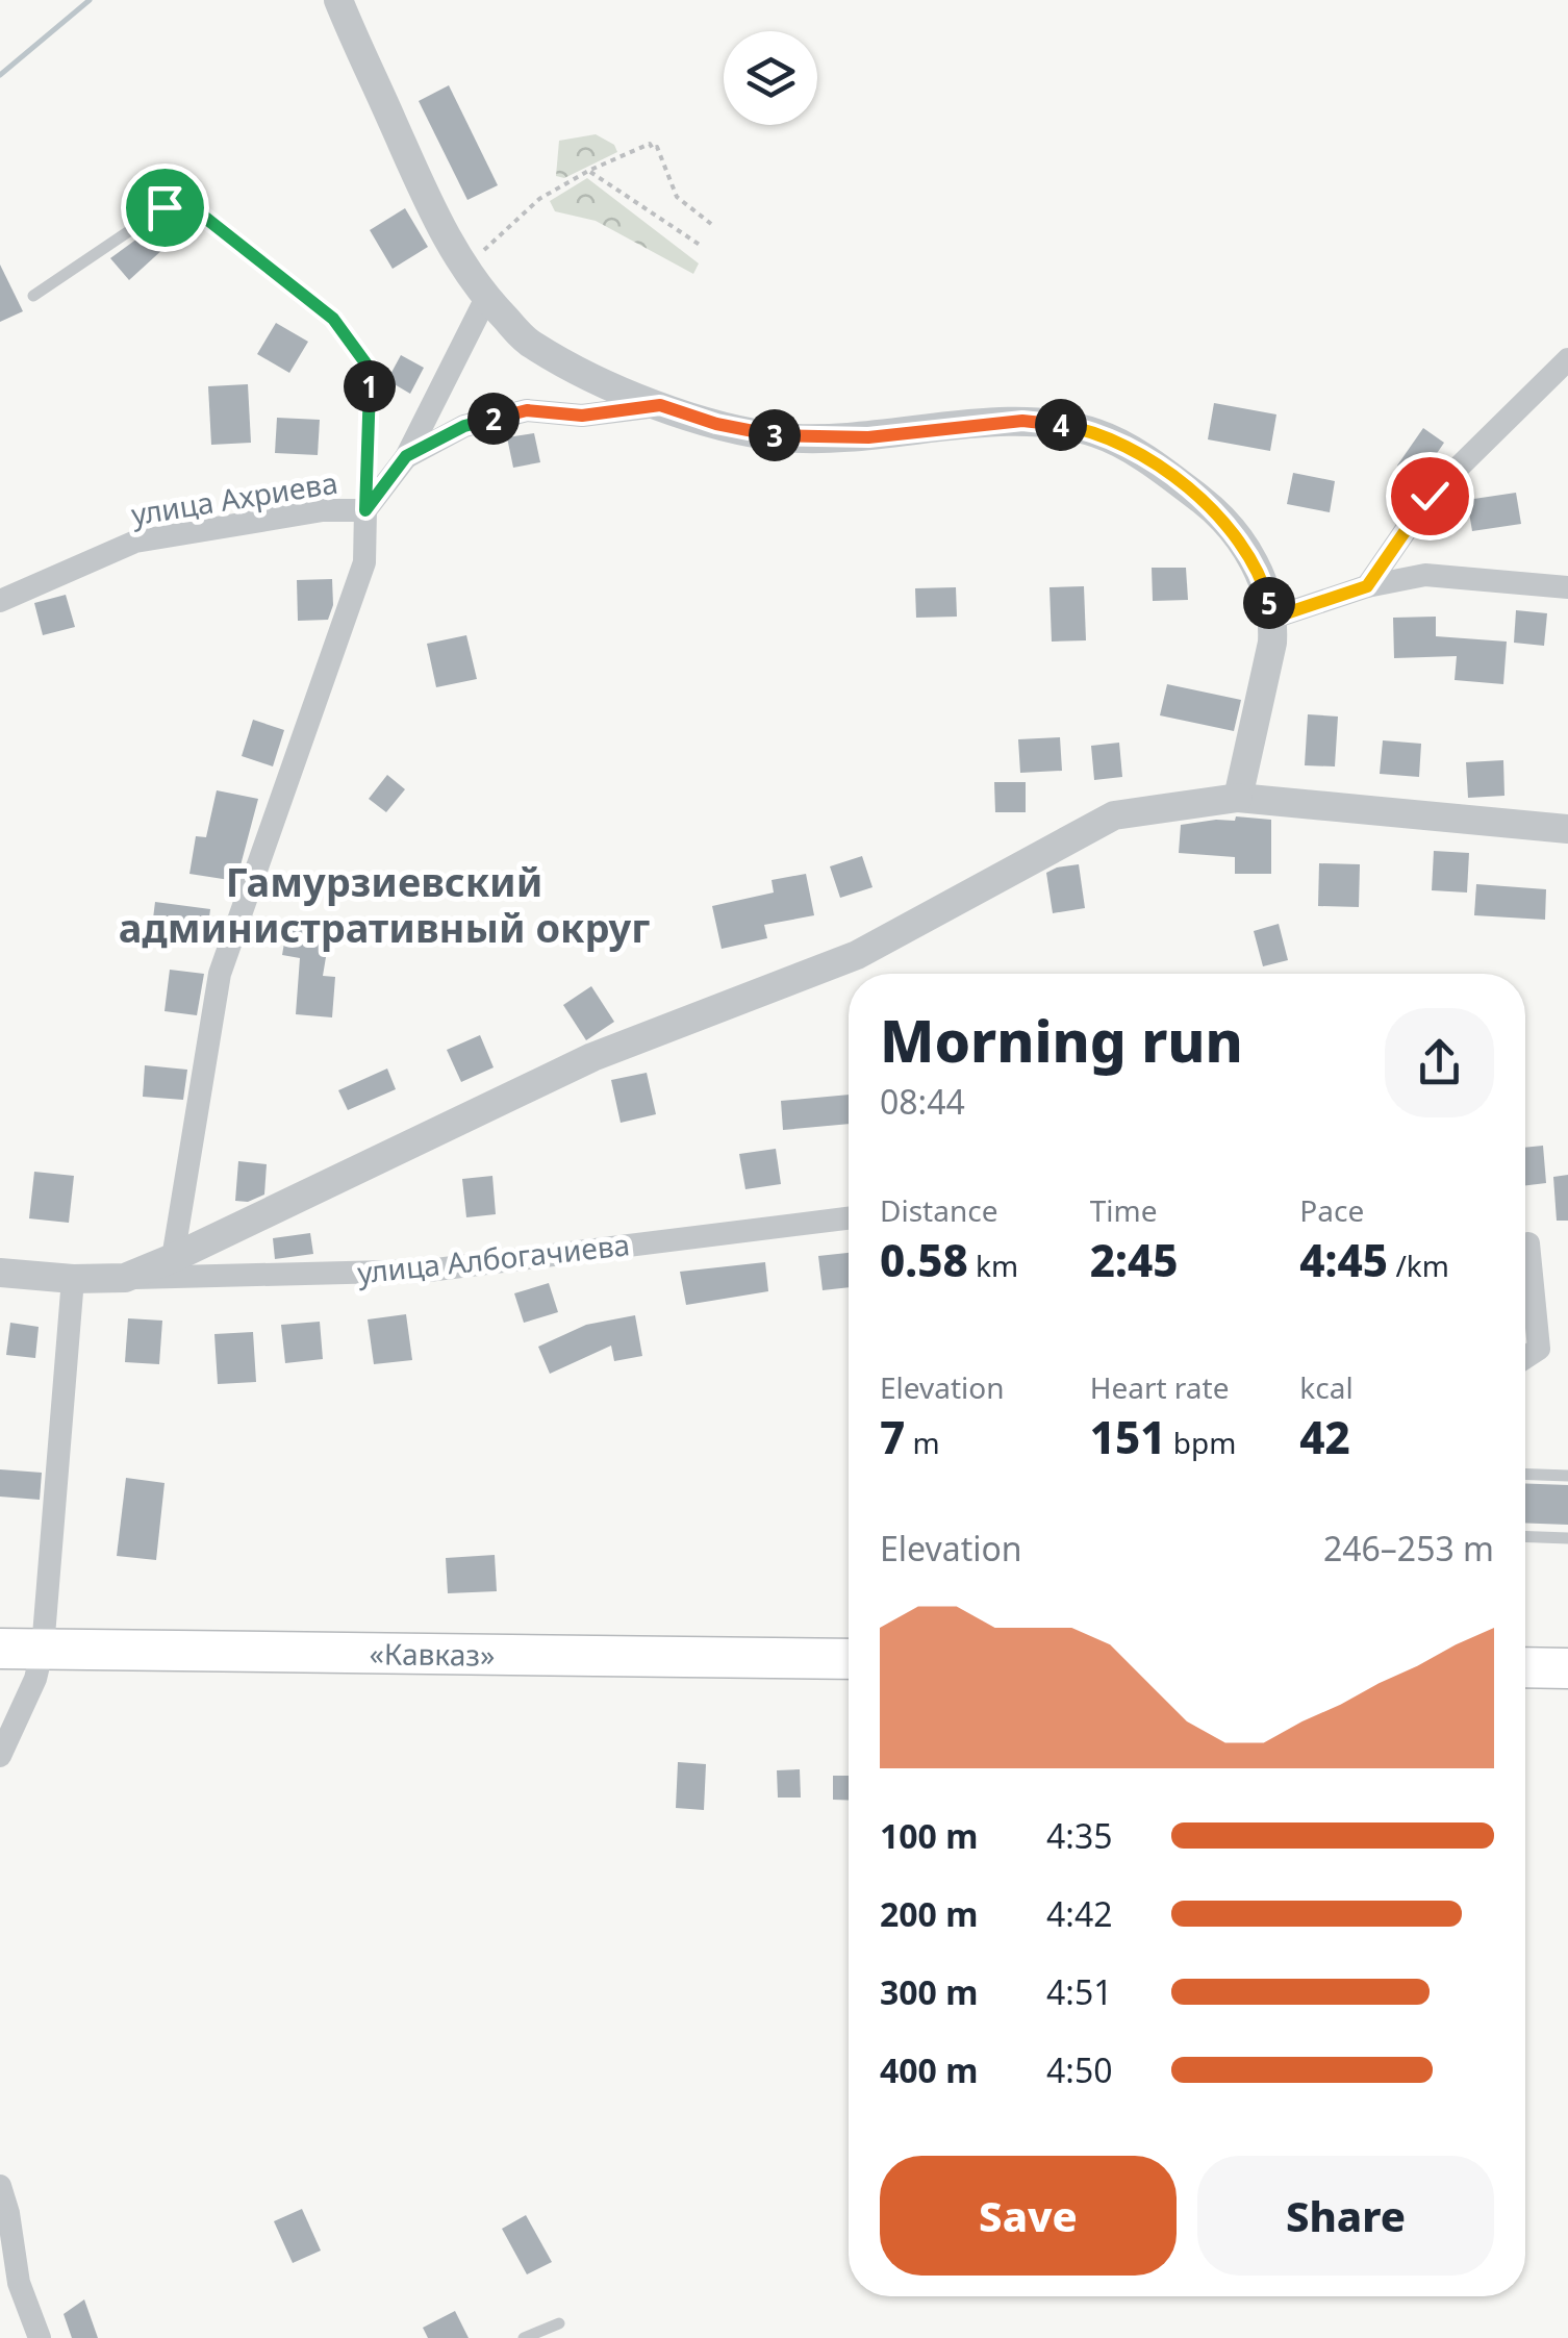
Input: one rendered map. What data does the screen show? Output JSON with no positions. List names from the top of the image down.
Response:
{
  "streets": {
    "highway": ["«Кавказ»"],
    "street": ["улица Ахриева", "улица Албогачиева"]
  },
  "districts": ["Гамурзиевский административный округ"],
  "page": {
    "pins": [
      "1",
      "2",
      "4",
      "3",
      "5"
    ],
    "heading": ["Morning run", "08:44"],
    "stats": [
      ["Distance", "0.58 km"],
      ["Time", "2:45"],
      ["Pace", "4:45 /km"],
      ["Elevation", "7 m"],
      ["Heart rate", "151 bpm"],
      ["kcal", "42"]
    ],
    "chart": ["Elevation", "246–253 m"],
    "list": [
      {
        "name": "100 m",
        "note": "4:35"
      },
      {
        "name": "200 m",
        "note": "4:42"
      },
      {
        "name": "300 m",
        "note": "4:51"
      },
      {
        "name": "400 m",
        "note": "4:50"
      }
    ],
    "buttons": ["Save", "Share"]
  }
}
